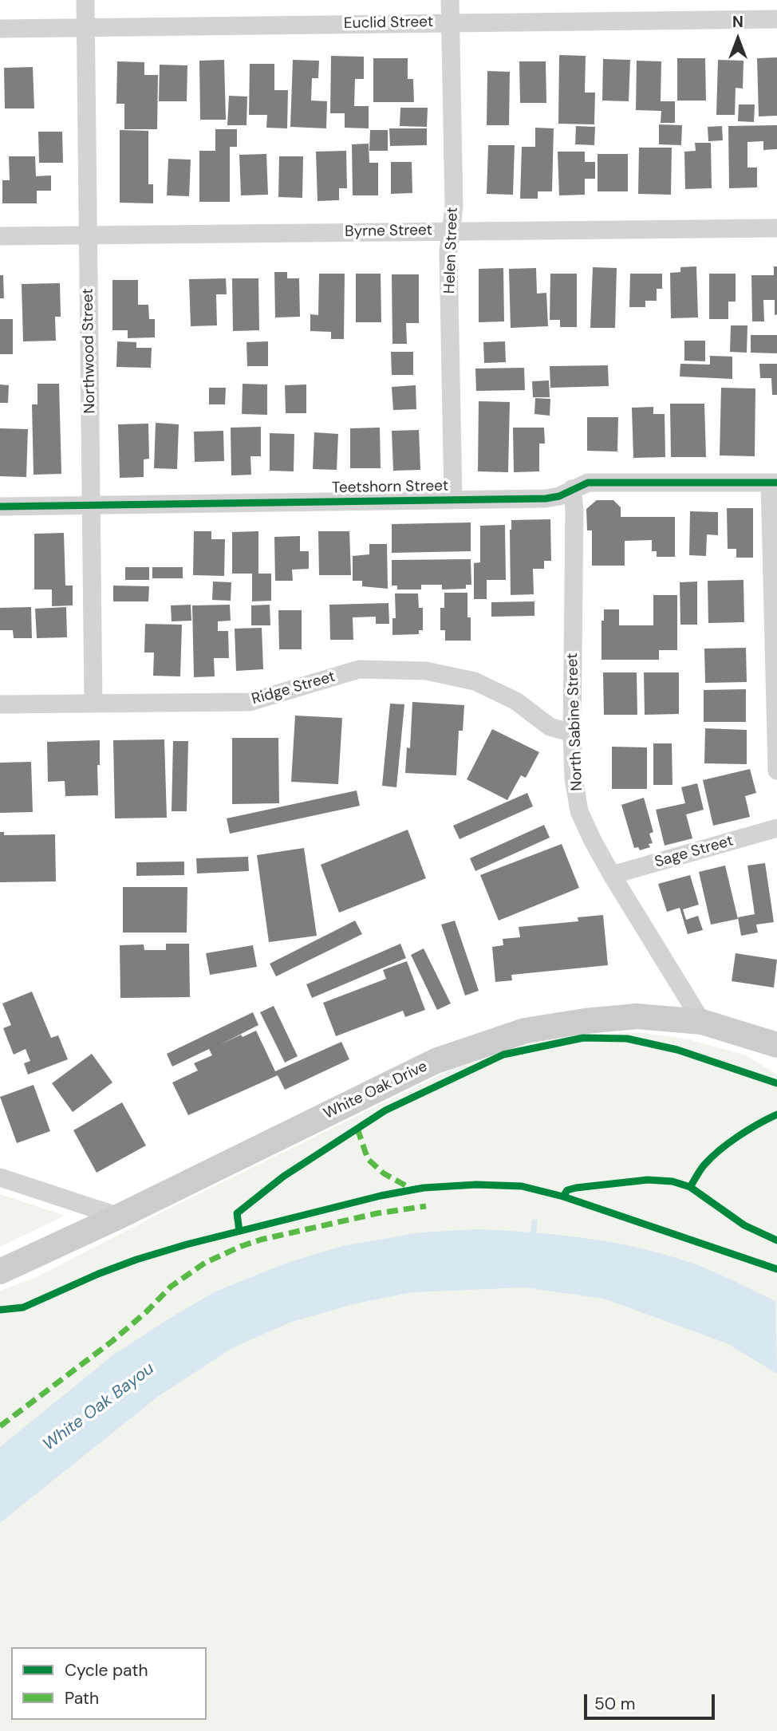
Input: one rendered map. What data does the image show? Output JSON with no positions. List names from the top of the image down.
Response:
{
  "streets": {
    "main road": ["White Oak Drive"],
    "street": [
      "Euclid Street",
      "Byrne Street",
      "Helen Street",
      "Northwood Street",
      "Teetshorn Street",
      "Ridge Street",
      "North Sabine Street",
      "Sage Street"
    ]
  },
  "crossings": [
    ["Euclid Street", "Helen Street"],
    ["Euclid Street", "Northwood Street"],
    ["Byrne Street", "Helen Street"],
    ["Byrne Street", "Northwood Street"],
    ["Helen Street", "Teetshorn Street"],
    ["Northwood Street", "Teetshorn Street"],
    ["Northwood Street", "Ridge Street"],
    ["Teetshorn Street", "North Sabine Street"],
    ["Ridge Street", "North Sabine Street"],
    ["North Sabine Street", "Sage Street"],
    ["North Sabine Street", "White Oak Drive"]
  ],
  "water": ["White Oak Bayou"],
  "legend": ["Cycle path", "Path"],
  "scale_bar": "50 m",
  "north": "top"
}
